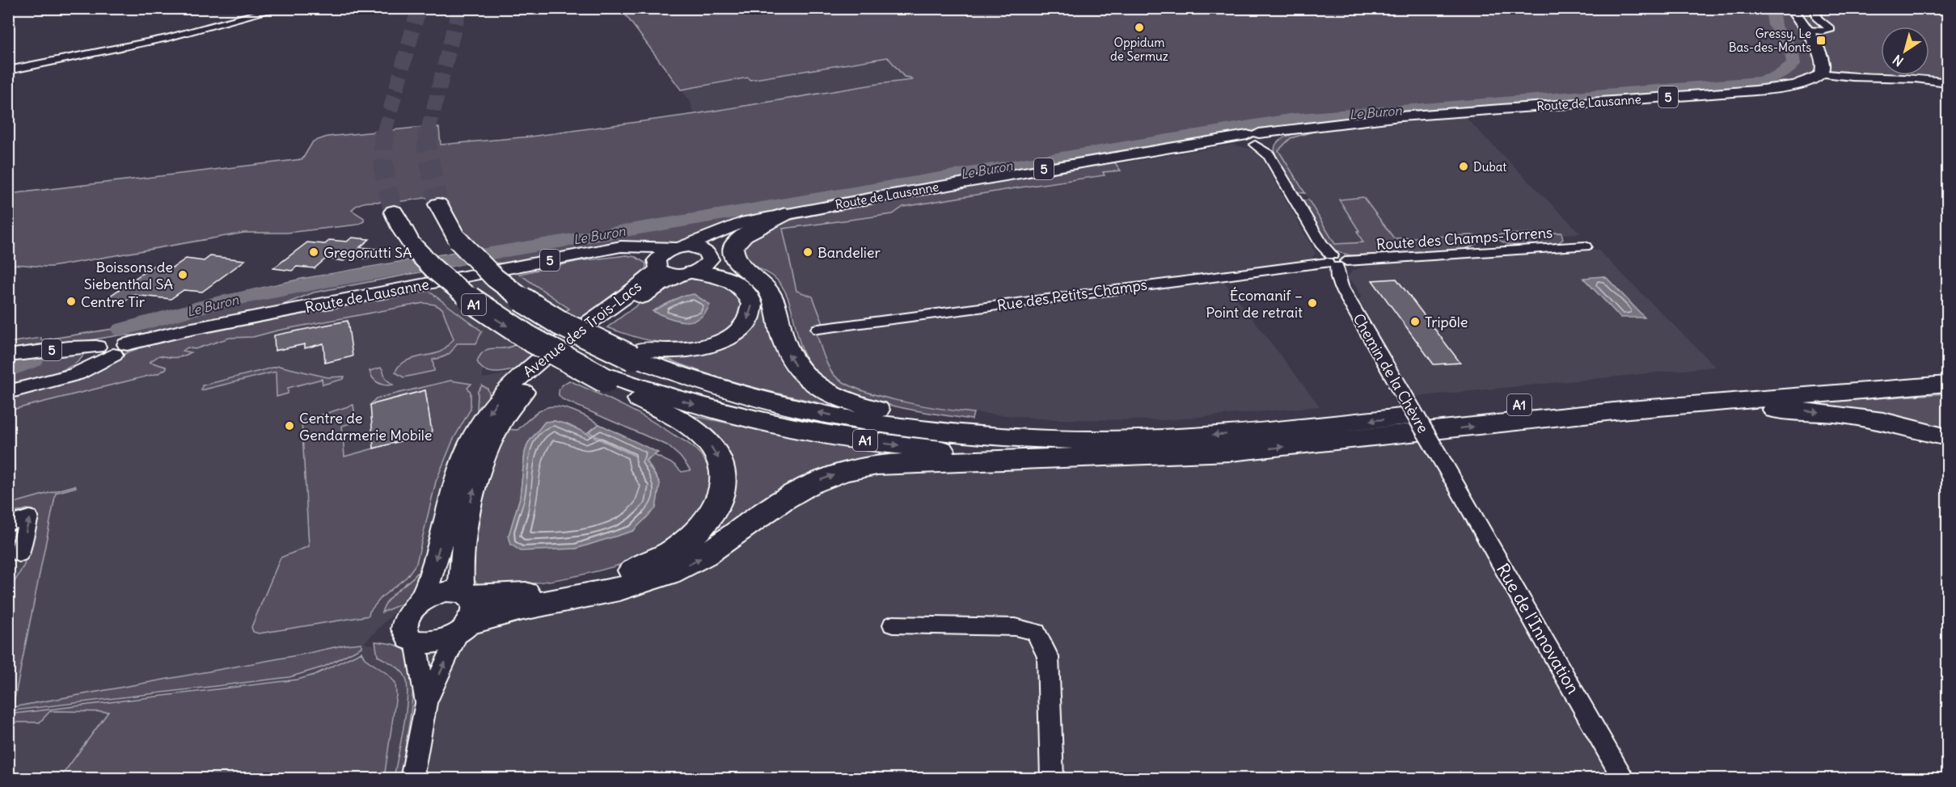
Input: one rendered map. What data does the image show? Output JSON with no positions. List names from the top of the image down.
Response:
{
  "streets": {
    "highway": ["A1"],
    "main road": ["5", "Route de Lausanne", "Avenue des Trois-Lacs"],
    "street": [
      "Route des Champs-Torrens",
      "Rue des Petits-Champs",
      "Chemin de la Chèvre",
      "Rue de l'Innovation"
    ]
  },
  "crossings": [
    ["Route de Lausanne", "Avenue des Trois-Lacs"],
    ["Route de Lausanne", "Chemin de la Chèvre"],
    ["Route des Champs-Torrens", "Rue des Petits-Champs"],
    ["Route des Champs-Torrens", "Chemin de la Chèvre"],
    ["Rue des Petits-Champs", "Chemin de la Chèvre"],
    ["Chemin de la Chèvre", "Rue de l'Innovation"]
  ],
  "water": ["Le Buron"],
  "places": {
    "other": [
      "Oppidum de Sermuz",
      "Dubat",
      "Gregorutti SA",
      "Bandelier",
      "Boissons de Siebenthal SA",
      "Centre Tir",
      "Écomanif – Point de retrait",
      "Tripōle",
      "Centre de Gendarmerie Mobile"
    ],
    "transit": ["Gressy, Le Bas-des-Monts"]
  },
  "north": "bottom left"
}
